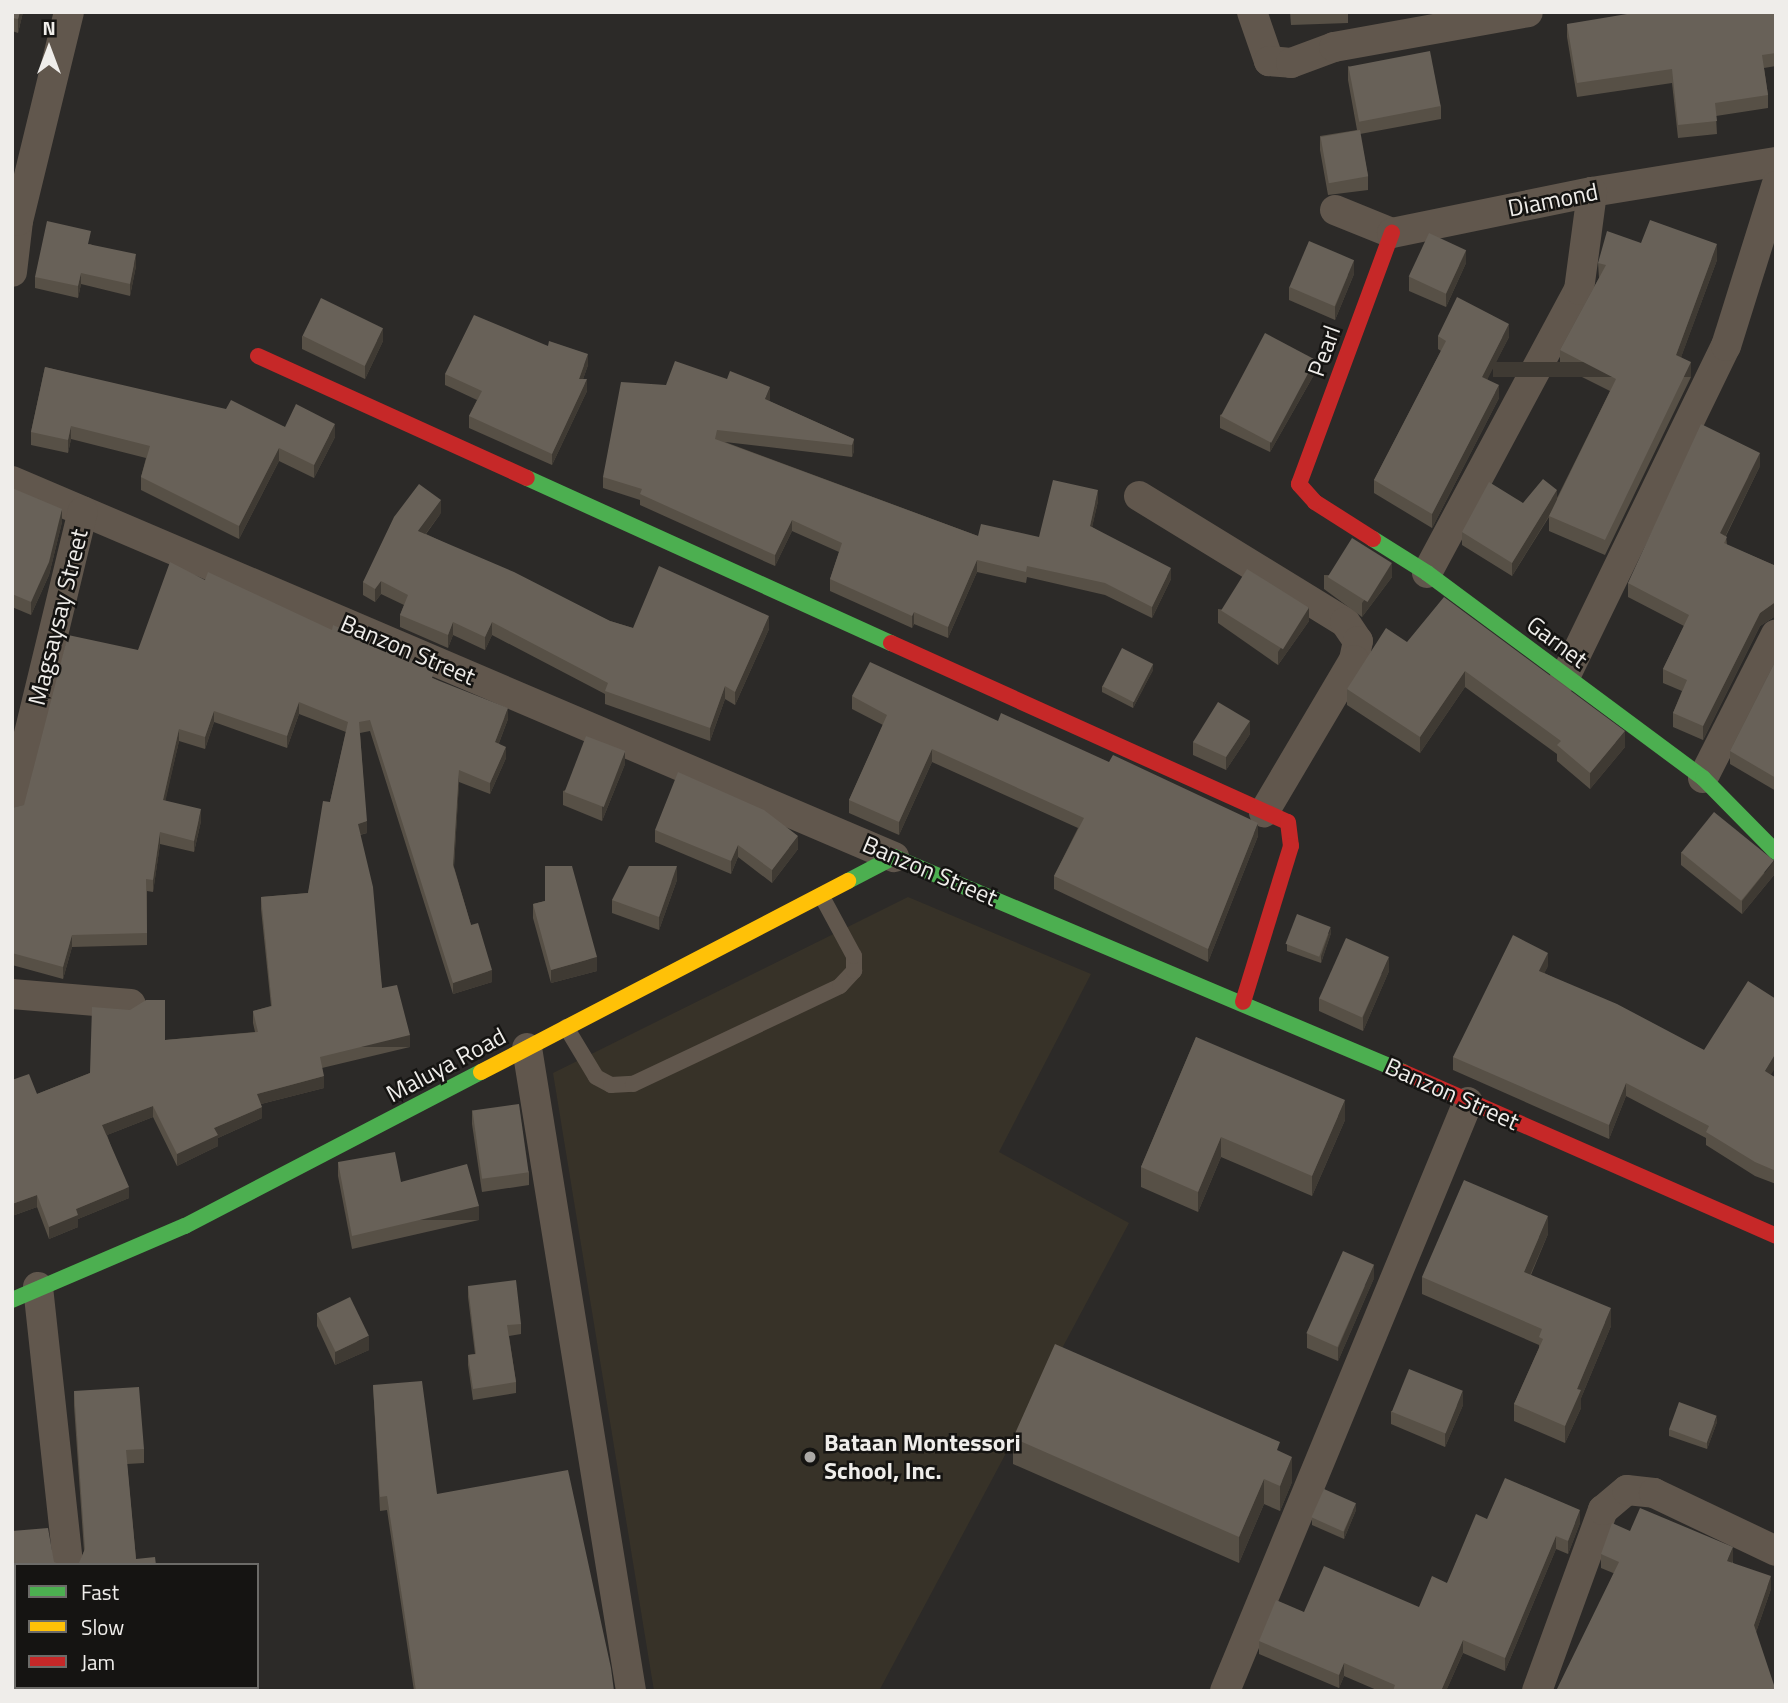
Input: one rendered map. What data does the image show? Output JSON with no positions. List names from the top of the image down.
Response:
{
  "streets": {
    "street": [
      "Diamond",
      "Pearl",
      "Magsaysay Street",
      "Garnet",
      "Banzon Street",
      "Maluya Road"
    ]
  },
  "crossings": [
    ["Diamond", "Pearl"],
    ["Pearl", "Garnet"],
    ["Magsaysay Street", "Banzon Street"],
    ["Banzon Street", "Maluya Road"]
  ],
  "places": ["Bataan Montessori School, Inc."],
  "legend": ["Fast", "Slow", "Jam"],
  "north": "top"
}
